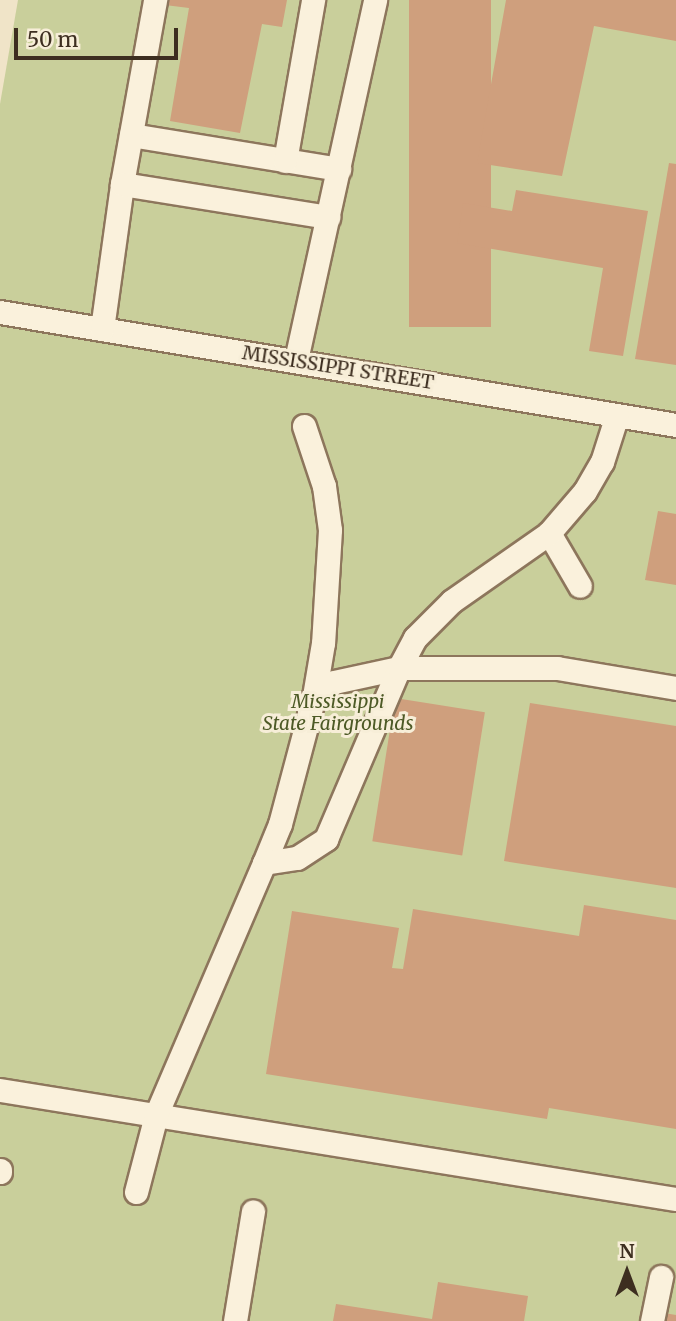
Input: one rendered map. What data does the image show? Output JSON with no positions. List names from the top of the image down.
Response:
{
  "streets": {
    "street": ["MISSISSIPPI STREET"]
  },
  "parks": ["Mississippi State Fairgrounds"],
  "scale_bar": "50 m",
  "north": "top"
}
